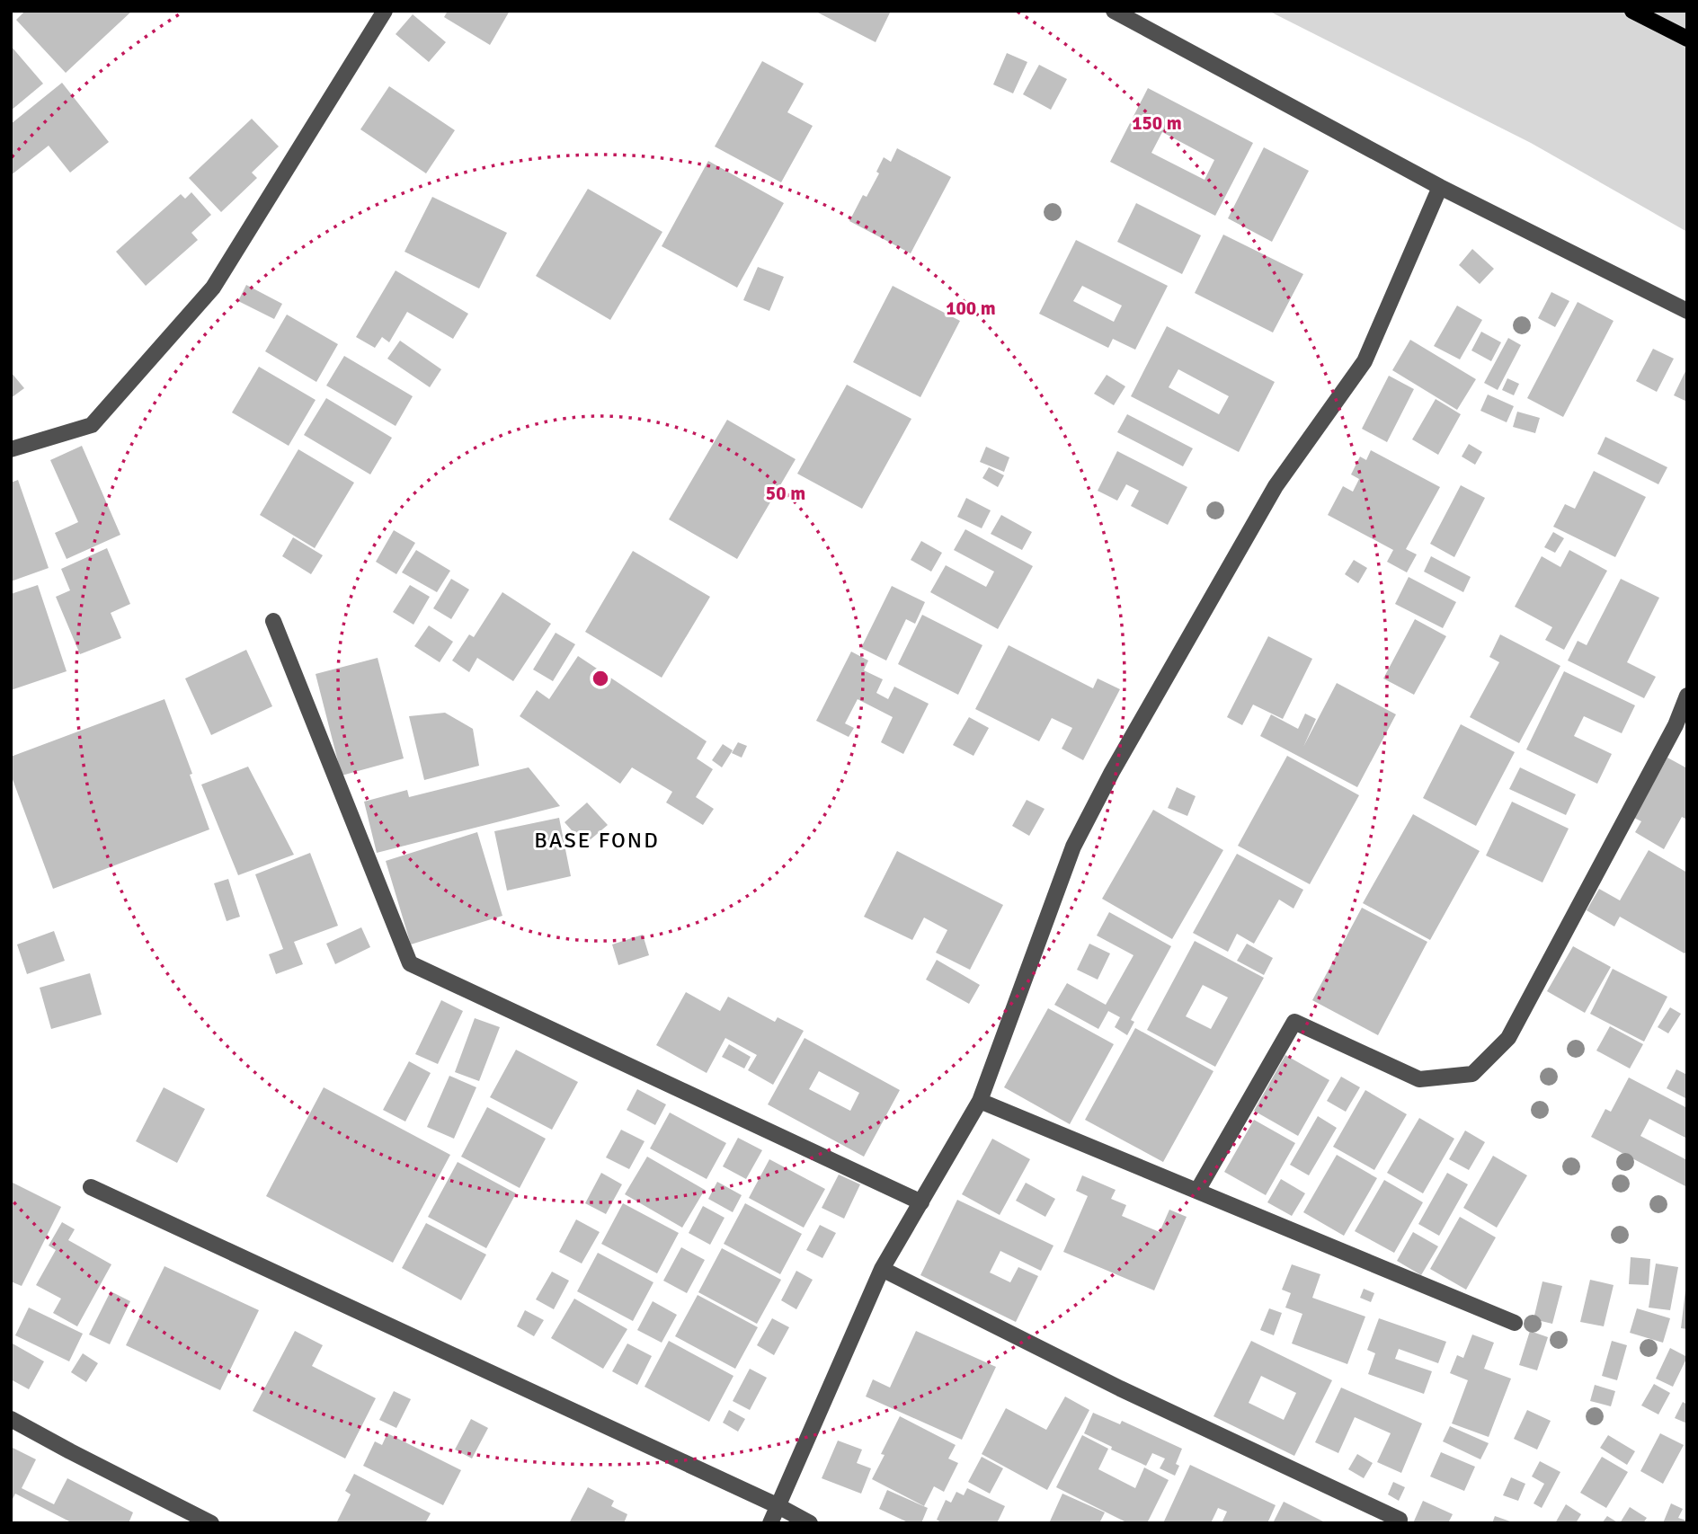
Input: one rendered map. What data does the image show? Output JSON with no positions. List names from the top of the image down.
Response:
{
  "districts": ["BASE FOND"],
  "rings": ["150 m", "100 m", "50 m"]
}
